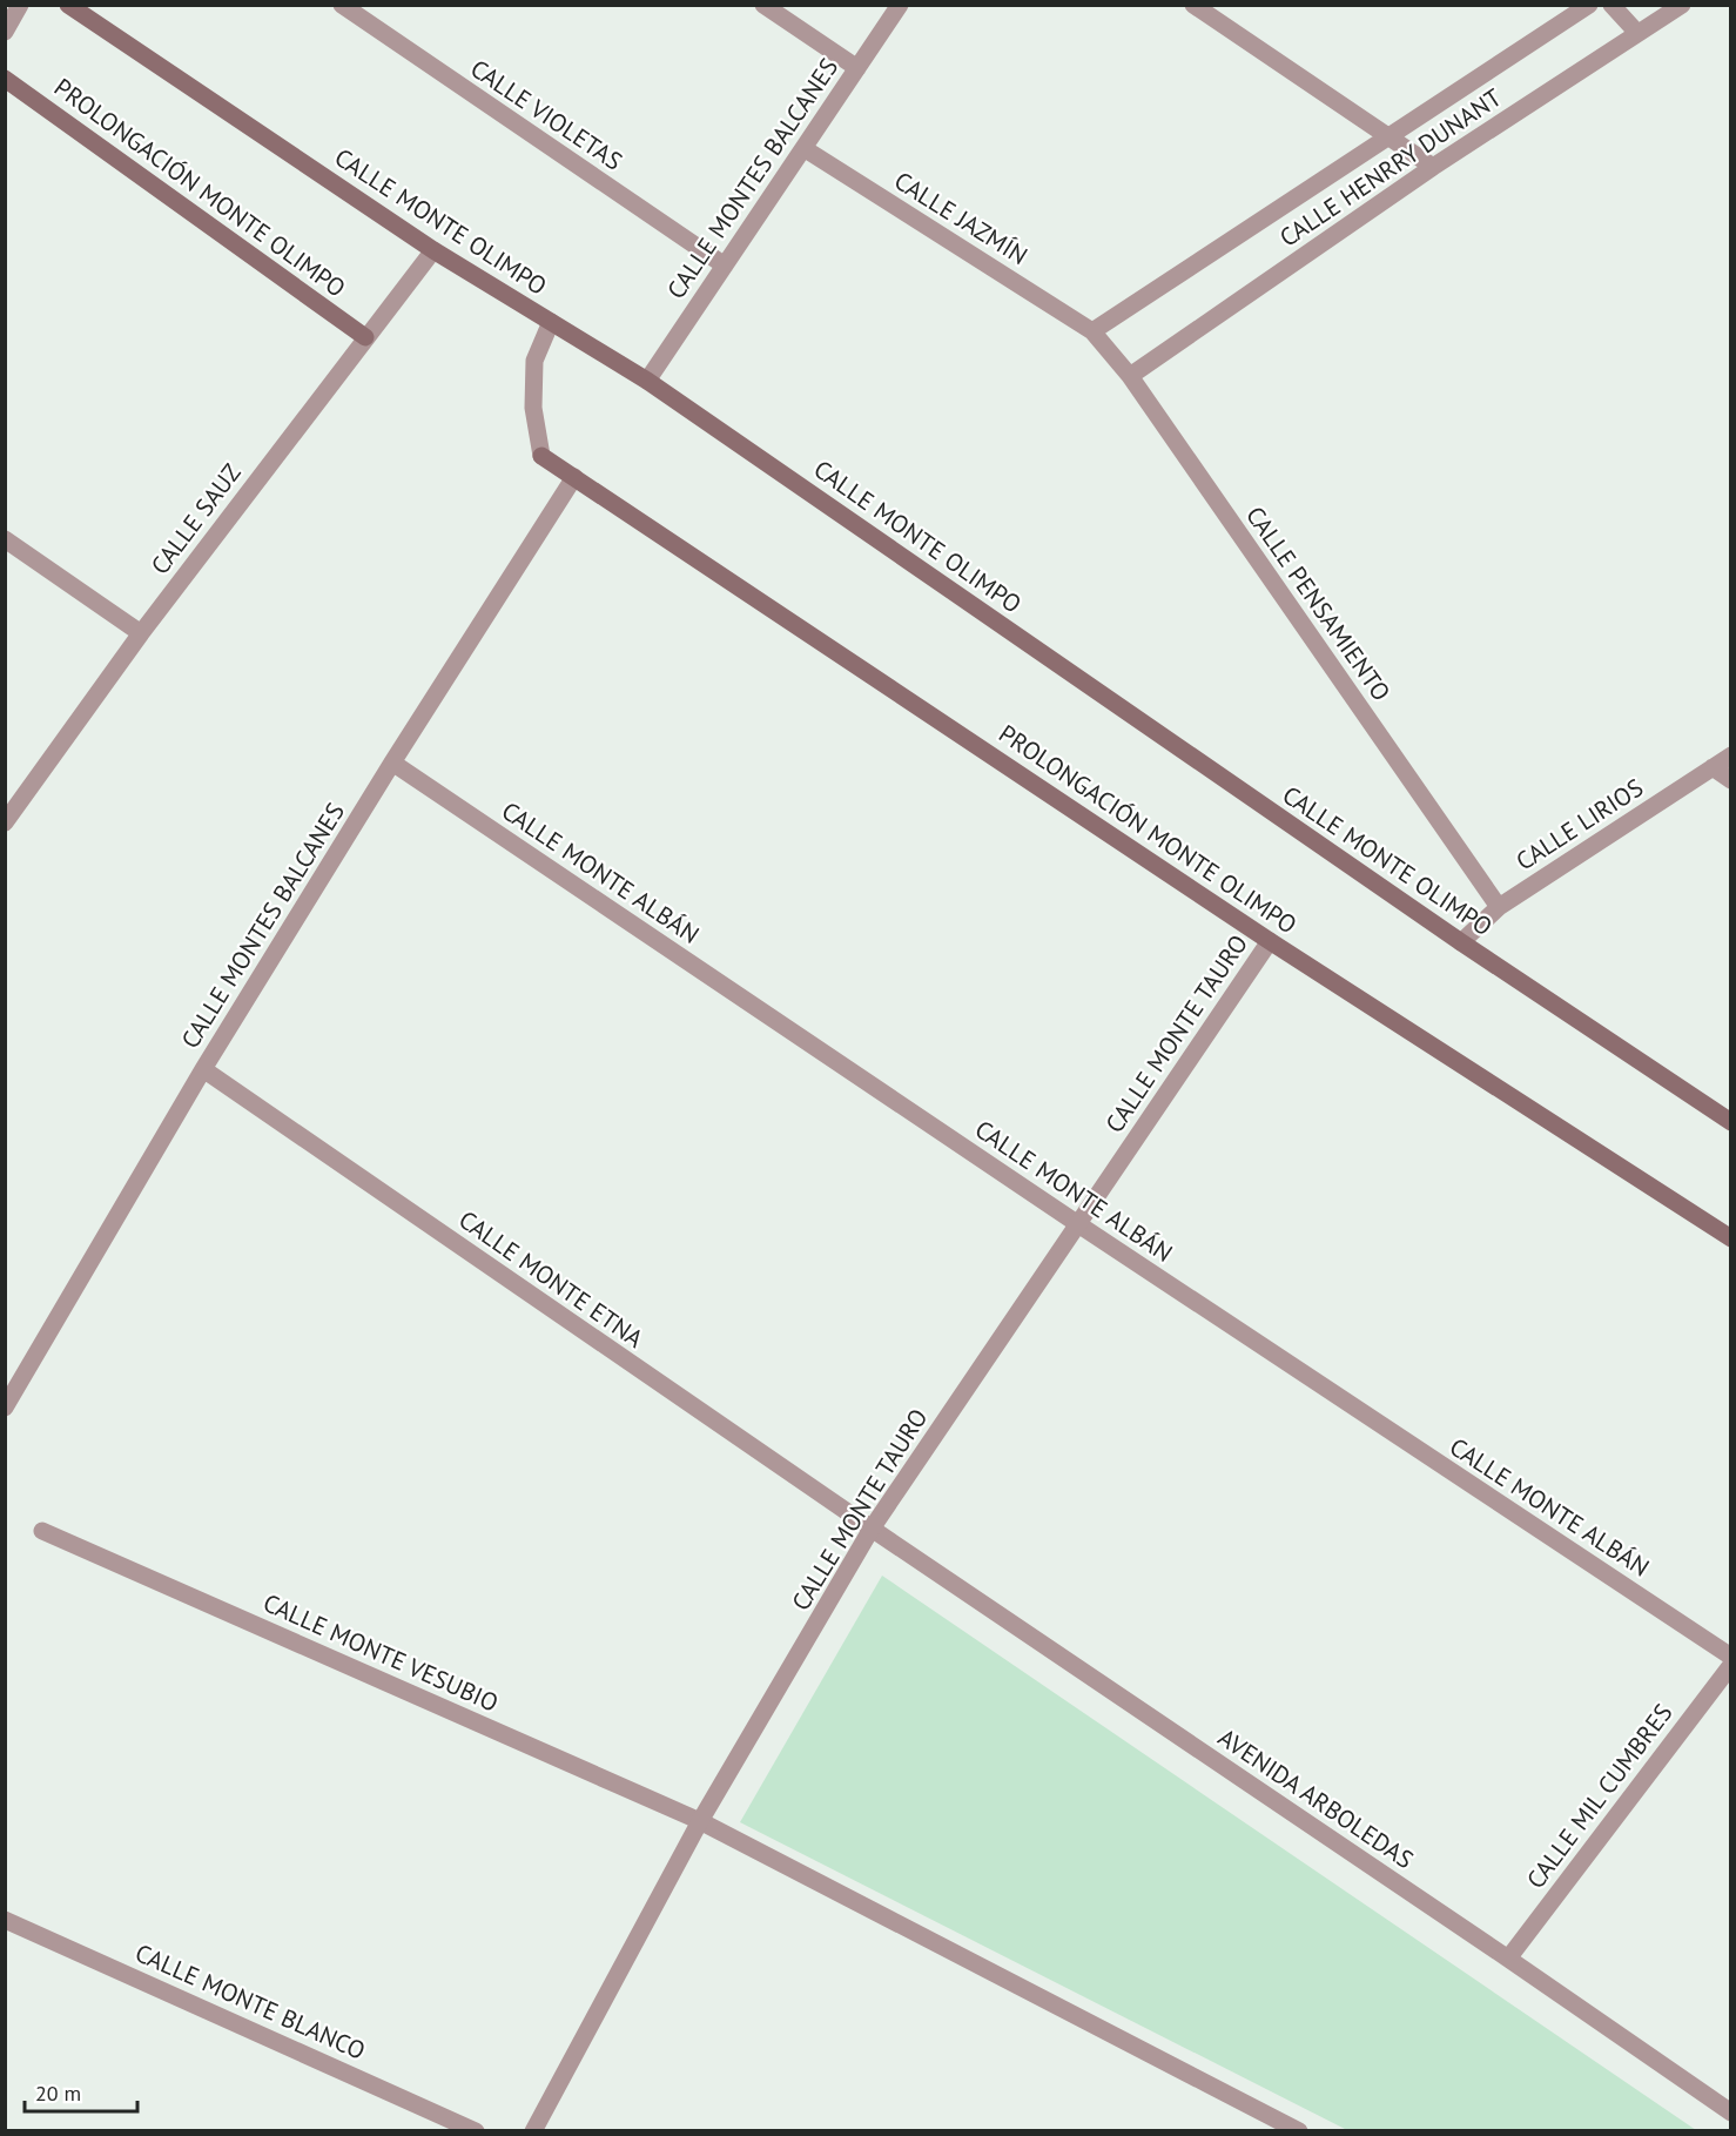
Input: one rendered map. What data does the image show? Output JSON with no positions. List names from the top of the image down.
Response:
{
  "streets": {
    "main road": ["PROLONGACIÓN MONTE OLIMPO", "CALLE MONTE OLIMPO"],
    "street": [
      "CALLE VIOLETAS",
      "CALLE HENRRY DUNANT",
      "CALLE MONTES BALCANES",
      "CALLE JAZMÍN",
      "CALLE SAUZ",
      "CALLE PENSAMIENTO",
      "CALLE LIRIOS",
      "CALLE MONTE ALBÁN",
      "CALLE MONTE TAURO",
      "CALLE MONTE ETNA",
      "CALLE MONTE VESUBIO",
      "CALLE MIL CUMBRES",
      "AVENIDA ARBOLEDAS",
      "CALLE MONTE BLANCO"
    ]
  },
  "crossings": [
    ["CALLE VIOLETAS", "CALLE MONTES BALCANES"],
    ["CALLE HENRRY DUNANT", "CALLE JAZMÍN"],
    ["CALLE HENRRY DUNANT", "CALLE PENSAMIENTO"],
    ["CALLE MONTES BALCANES", "PROLONGACIÓN MONTE OLIMPO"],
    ["CALLE MONTES BALCANES", "CALLE JAZMÍN"],
    ["CALLE MONTES BALCANES", "CALLE MONTE OLIMPO"],
    ["CALLE MONTES BALCANES", "CALLE MONTE ALBÁN"],
    ["CALLE MONTES BALCANES", "CALLE MONTE ETNA"],
    ["PROLONGACIÓN MONTE OLIMPO", "CALLE SAUZ"],
    ["PROLONGACIÓN MONTE OLIMPO", "CALLE MONTE TAURO"],
    ["CALLE JAZMÍN", "CALLE PENSAMIENTO"],
    ["CALLE MONTE OLIMPO", "CALLE SAUZ"],
    ["CALLE MONTE OLIMPO", "CALLE LIRIOS"],
    ["CALLE PENSAMIENTO", "CALLE LIRIOS"],
    ["CALLE MONTE ALBÁN", "CALLE MONTE TAURO"],
    ["CALLE MONTE TAURO", "CALLE MONTE ETNA"],
    ["CALLE MONTE TAURO", "CALLE MONTE VESUBIO"],
    ["CALLE MONTE TAURO", "AVENIDA ARBOLEDAS"],
    ["CALLE MONTE ETNA", "AVENIDA ARBOLEDAS"],
    ["CALLE MIL CUMBRES", "AVENIDA ARBOLEDAS"]
  ],
  "scale_bar": "20 m"
}
